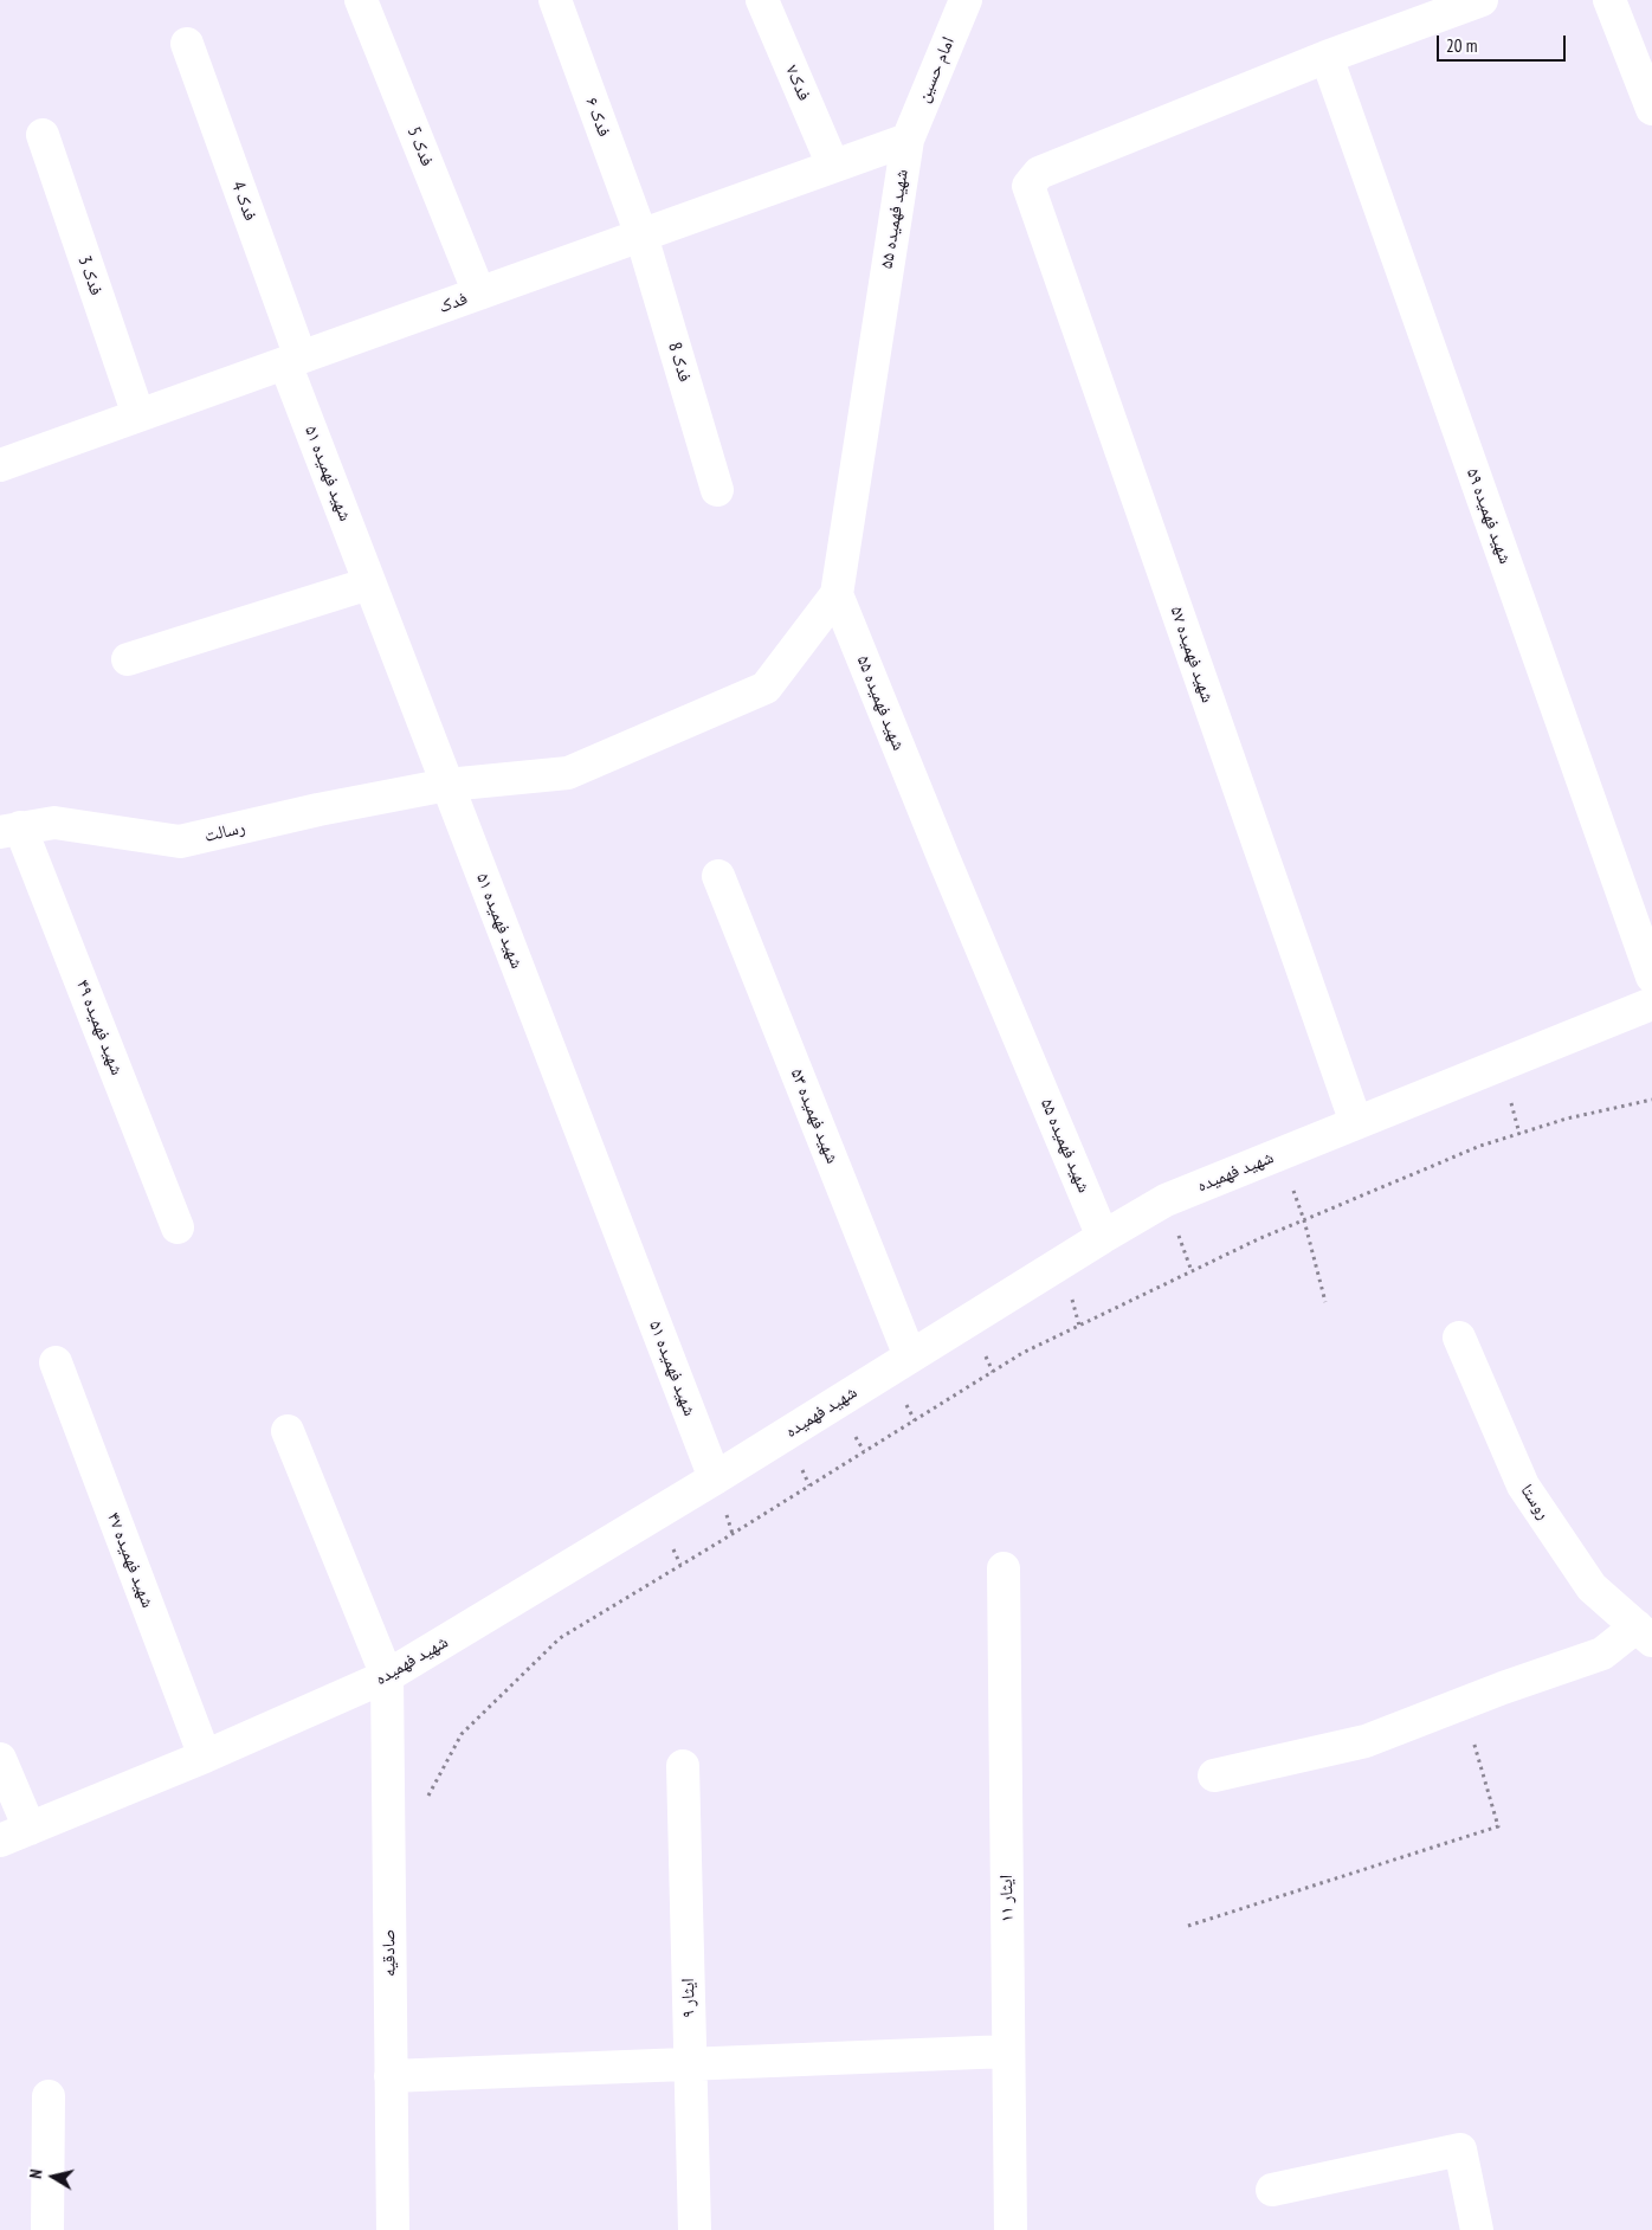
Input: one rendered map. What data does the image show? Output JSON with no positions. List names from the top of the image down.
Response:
{
  "streets": {
    "street": [
      "امام حسین",
      "فدک۷",
      "فدک ۶",
      "فدک 5",
      "فدک 4",
      "شهید فهمیده ۵۵",
      "فدک 3",
      "فدک",
      "فدک 8",
      "شهید فهمیده ۵۱",
      "شهید فهمیده ۵۹",
      "شهید فهمیده ۵۷",
      "رسالت",
      "شهید فهمیده ۴۹",
      "شهید فهمیده ۵۳",
      "شهید فهمیده",
      "روستا",
      "شهید فهمیده ۴۷",
      "ایثار ۱۱",
      "صادقیه",
      "ایثار ۹"
    ]
  },
  "crossings": [
    ["امام حسین", "شهید فهمیده ۵۵"],
    ["امام حسین", "فدک"],
    ["فدک۷", "فدک"],
    ["فدک ۶", "فدک"],
    ["فدک ۶", "فدک 8"],
    ["فدک 5", "فدک"],
    ["فدک 4", "فدک"],
    ["فدک 4", "شهید فهمیده ۵۱"],
    ["شهید فهمیده ۵۵", "فدک"],
    ["شهید فهمیده ۵۵", "رسالت"],
    ["شهید فهمیده ۵۵", "شهید فهمیده"],
    ["فدک 3", "فدک"],
    ["فدک", "فدک 8"],
    ["فدک", "شهید فهمیده ۵۱"],
    ["شهید فهمیده ۵۱", "رسالت"],
    ["شهید فهمیده ۵۱", "شهید فهمیده"],
    ["شهید فهمیده ۵۹", "شهید فهمیده ۵۷"],
    ["شهید فهمیده ۵۷", "شهید فهمیده"],
    ["رسالت", "شهید فهمیده ۴۹"],
    ["شهید فهمیده ۵۳", "شهید فهمیده"],
    ["شهید فهمیده", "شهید فهمیده ۴۷"],
    ["شهید فهمیده", "صادقیه"]
  ],
  "scale_bar": "20 m",
  "north": "left"
}
